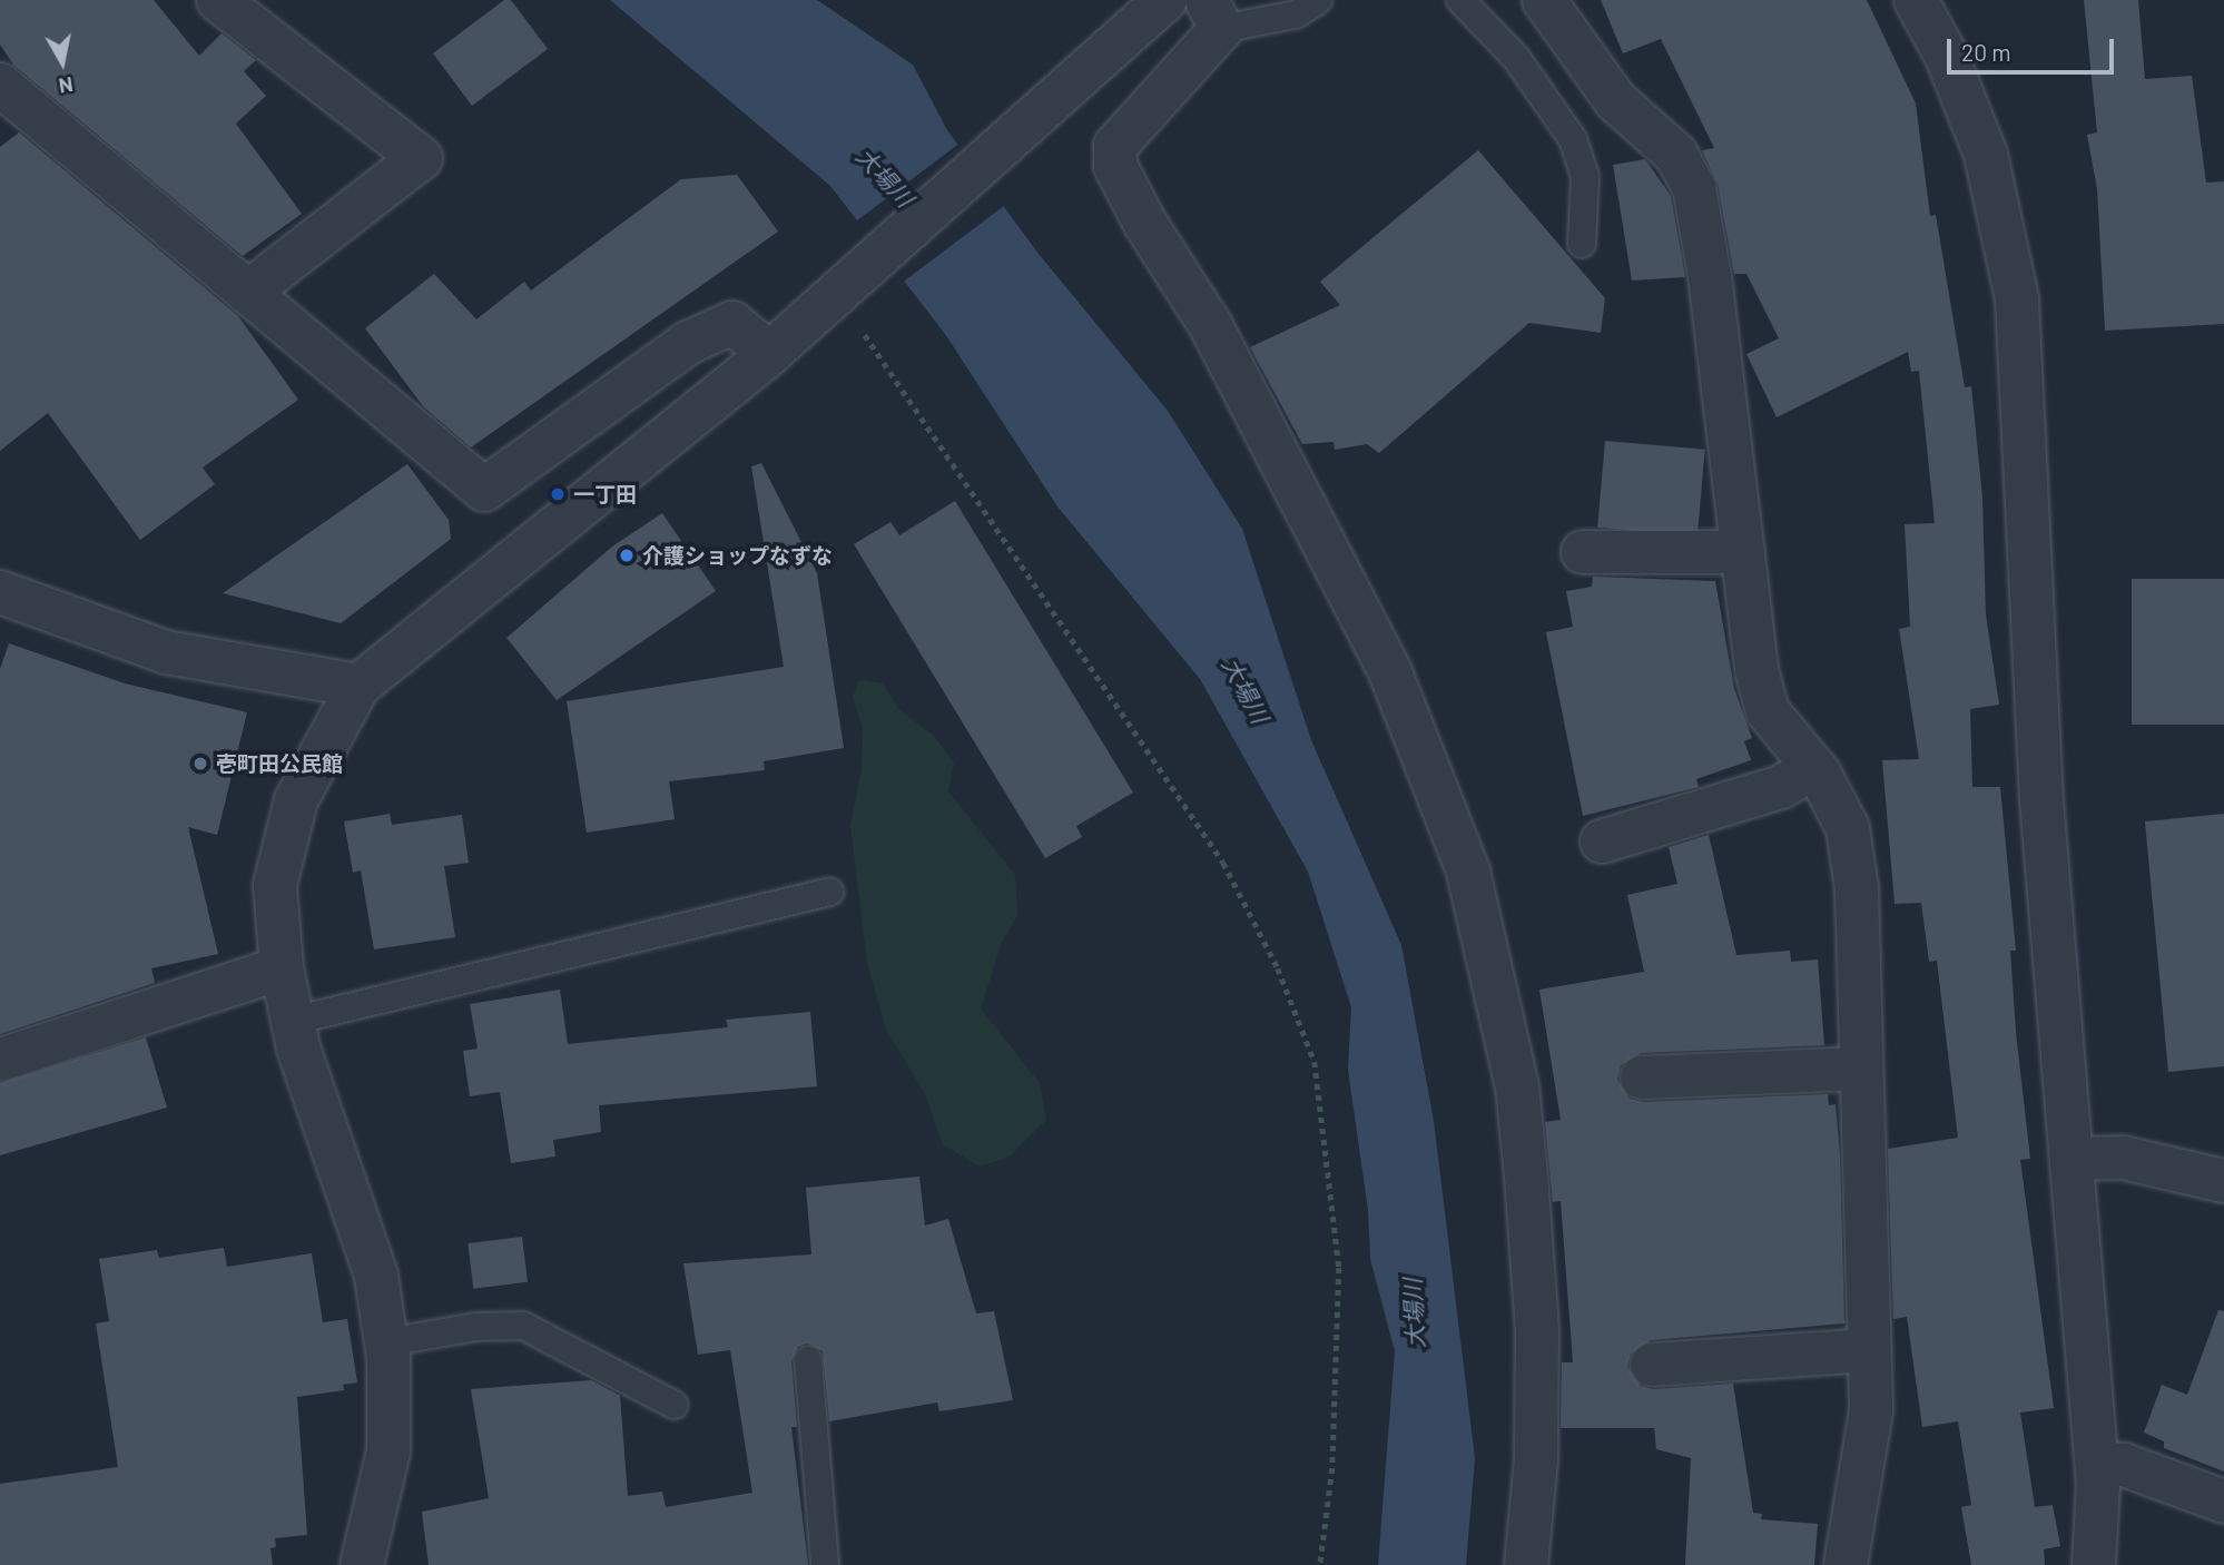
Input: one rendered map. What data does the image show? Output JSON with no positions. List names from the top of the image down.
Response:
{
  "water": ["大場川"],
  "places": ["一丁田", "介護ショップなずな", "壱町田公民館"],
  "scale_bar": "20 m",
  "north": "bottom"
}
